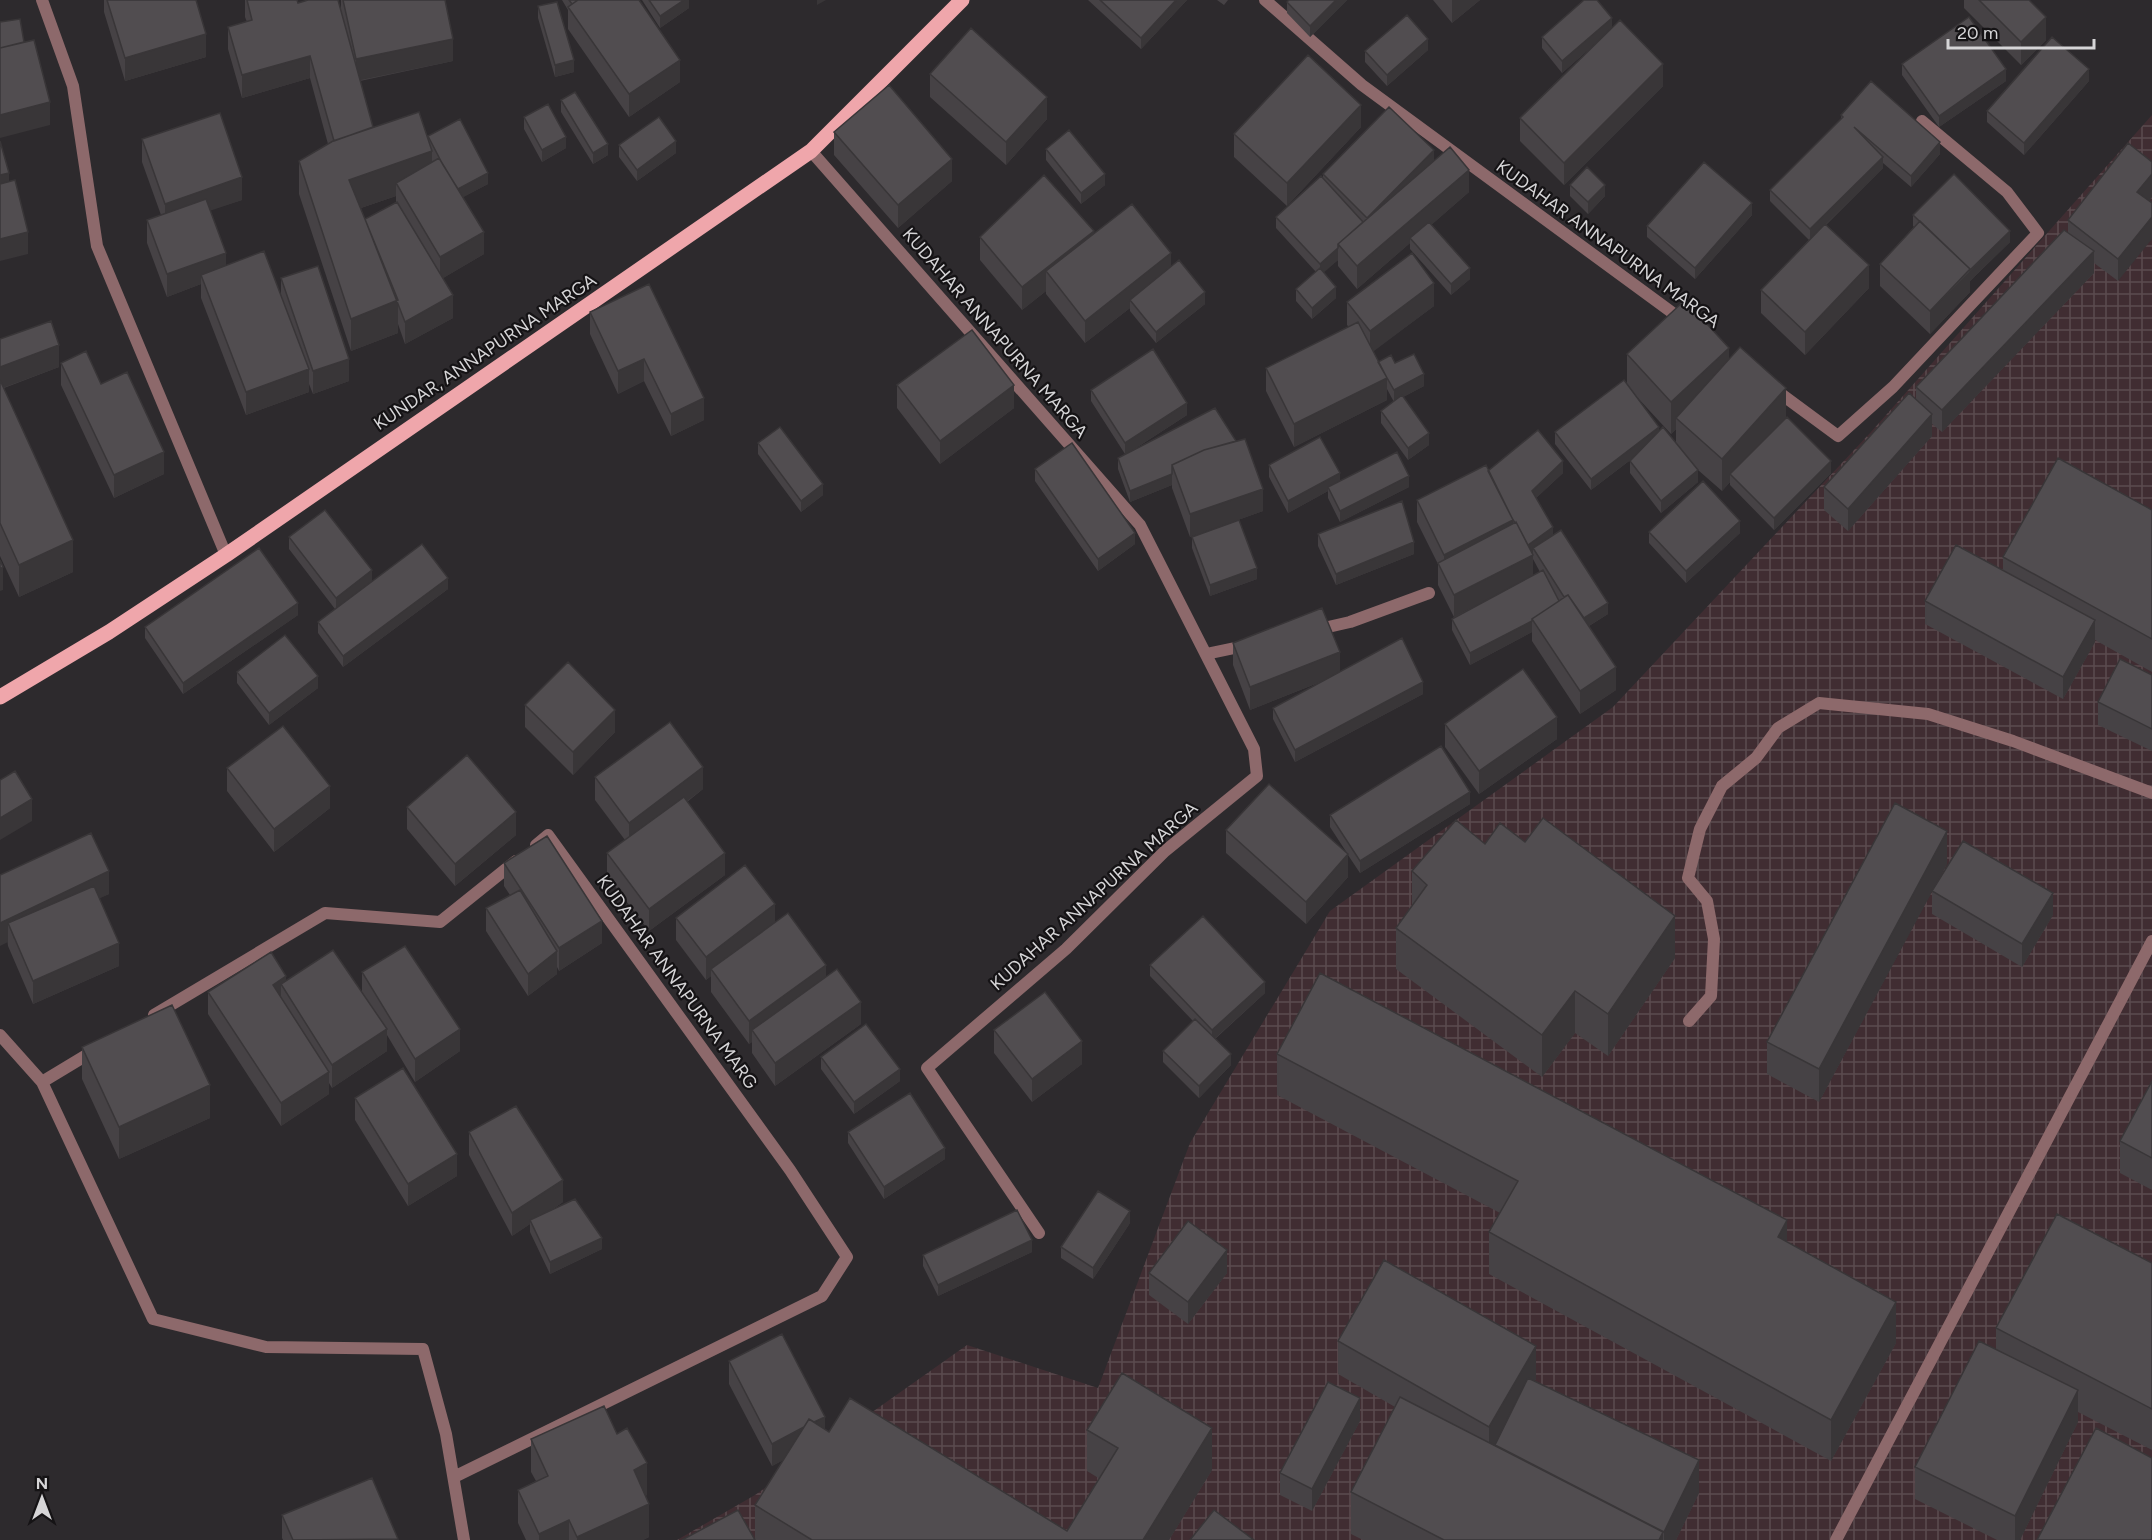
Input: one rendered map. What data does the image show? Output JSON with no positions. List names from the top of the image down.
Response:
{
  "streets": {
    "main road": ["KUNDAR, ANNAPURNA MARGA"],
    "street": ["KUDAHAR ANNAPURNA MARGA", "KUDAHAR ANNAPURNA MARG"]
  },
  "crossings": [
    ["KUDAHAR ANNAPURNA MARGA", "KUNDAR, ANNAPURNA MARGA"]
  ],
  "scale_bar": "20 m",
  "north": "top"
}
